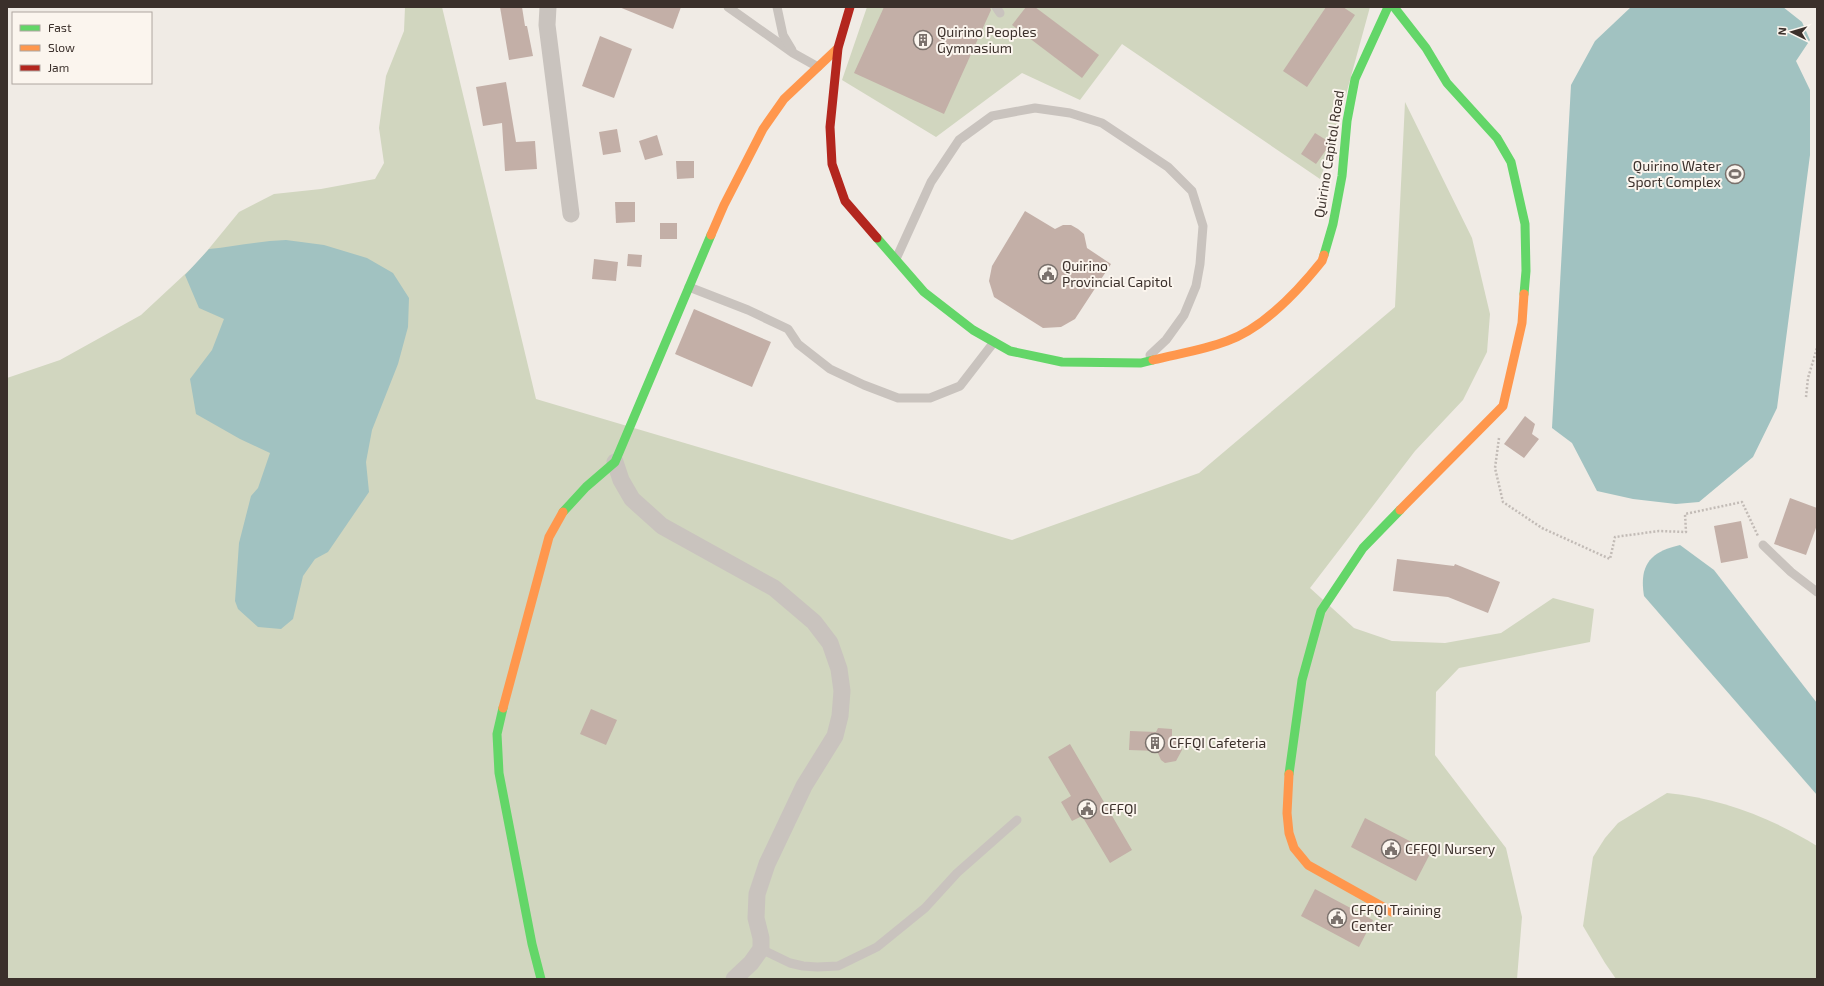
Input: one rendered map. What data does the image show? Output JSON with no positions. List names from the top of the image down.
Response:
{
  "streets": {
    "street": ["Quirino Capitol Road"]
  },
  "places": {
    "building": ["Quirino Peoples Gymnasium", "CFFQI Cafeteria"],
    "sports": ["Quirino Water Sport Complex"],
    "public building": [
      "Quirino Provincial Capitol",
      "CFFQI",
      "CFFQI Nursery",
      "CFFQI Training Center"
    ]
  },
  "legend": ["Fast", "Slow", "Jam"],
  "north": "left"
}
